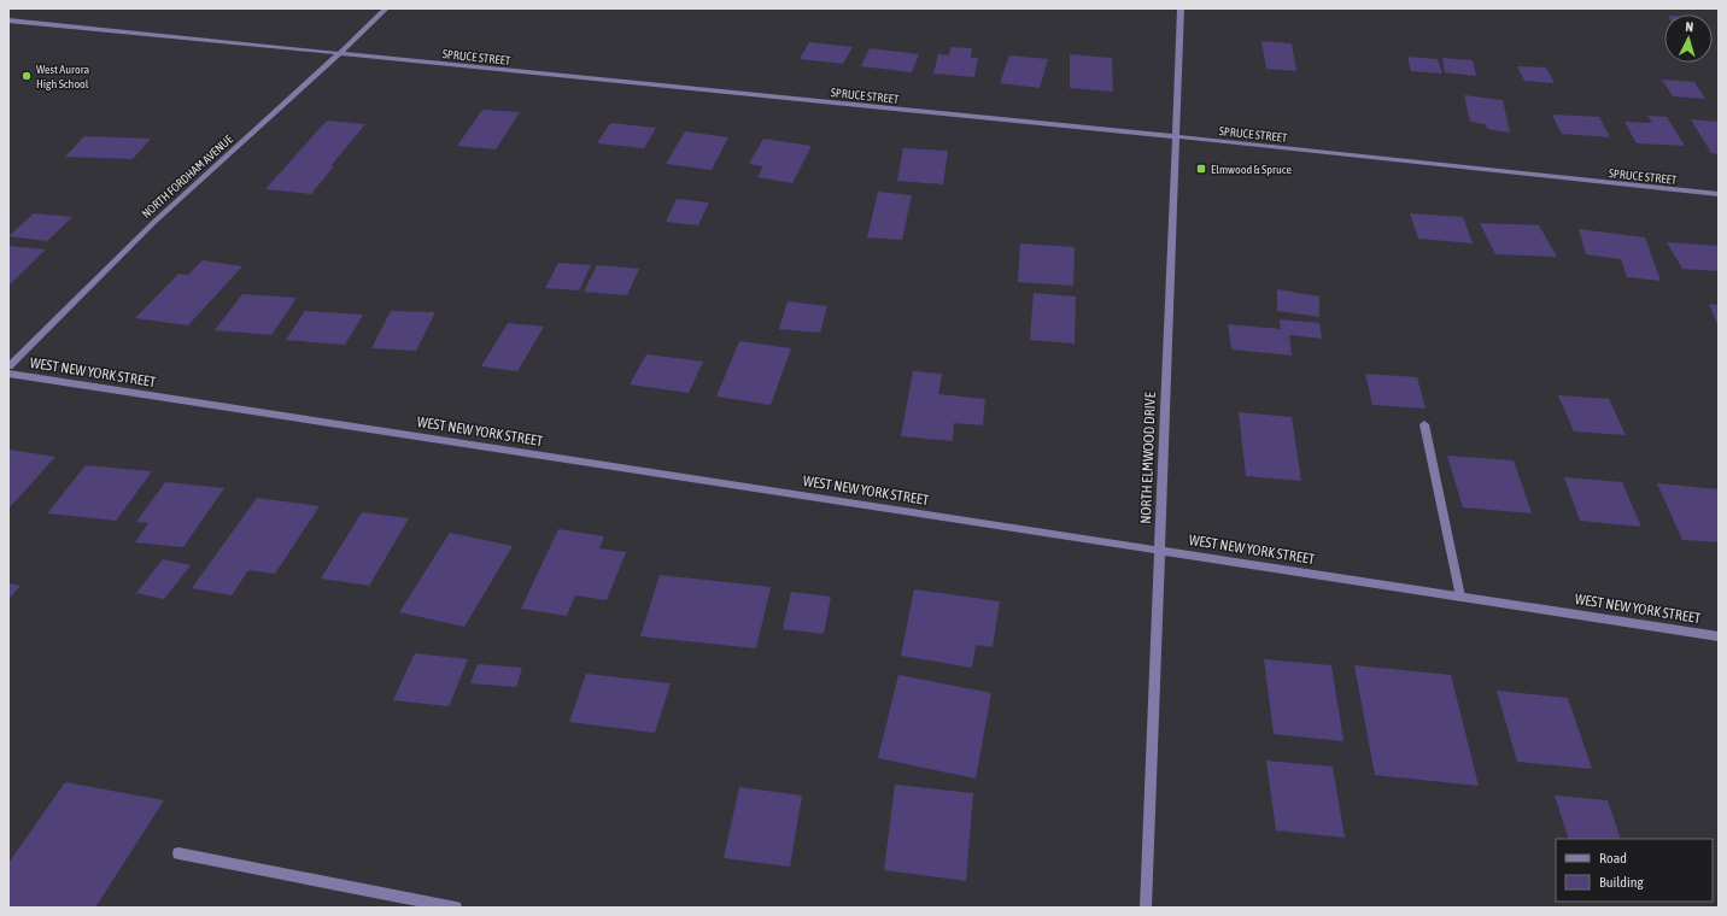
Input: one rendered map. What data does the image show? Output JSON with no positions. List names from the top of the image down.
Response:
{
  "streets": {
    "street": [
      "SPRUCE STREET",
      "NORTH FORDHAM AVENUE",
      "WEST NEW YORK STREET",
      "NORTH ELMWOOD DRIVE"
    ]
  },
  "crossings": [
    ["SPRUCE STREET", "NORTH FORDHAM AVENUE"],
    ["SPRUCE STREET", "NORTH ELMWOOD DRIVE"],
    ["WEST NEW YORK STREET", "NORTH ELMWOOD DRIVE"]
  ],
  "places": {
    "other": ["West Aurora High School"],
    "transit": ["Elmwood & Spruce"]
  },
  "legend": ["Road", "Building"],
  "north": "top"
}
